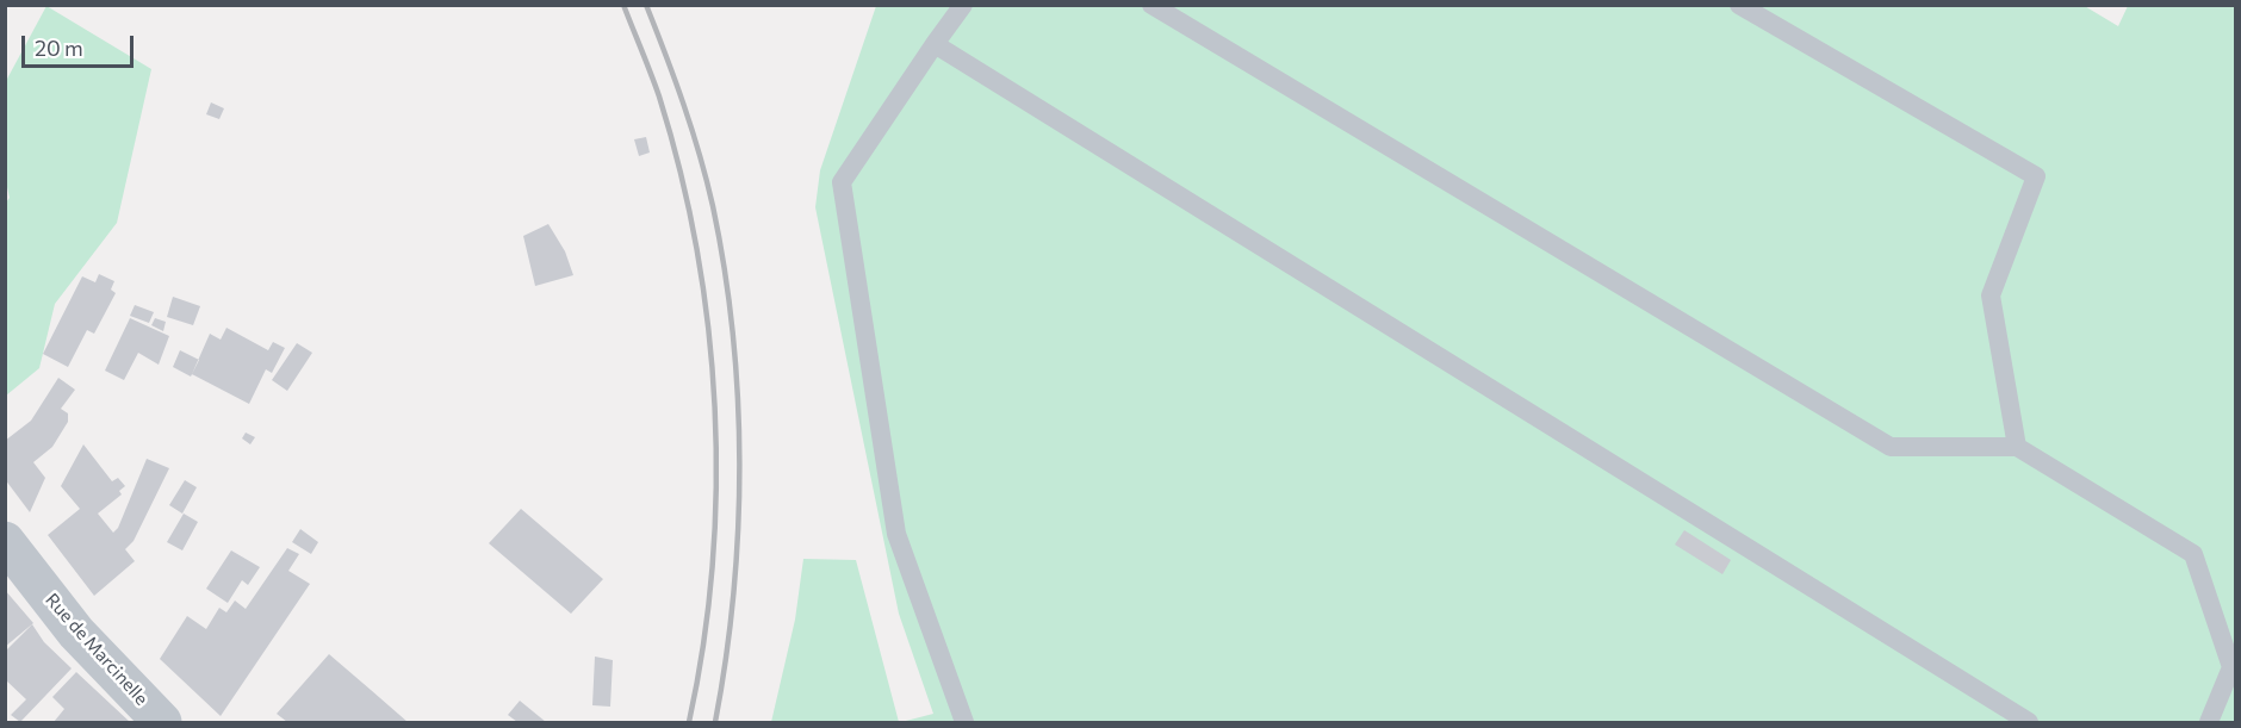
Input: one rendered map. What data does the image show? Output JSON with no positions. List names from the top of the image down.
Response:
{
  "streets": {
    "street": ["Rue de Marcinelle"]
  },
  "scale_bar": "20 m"
}
